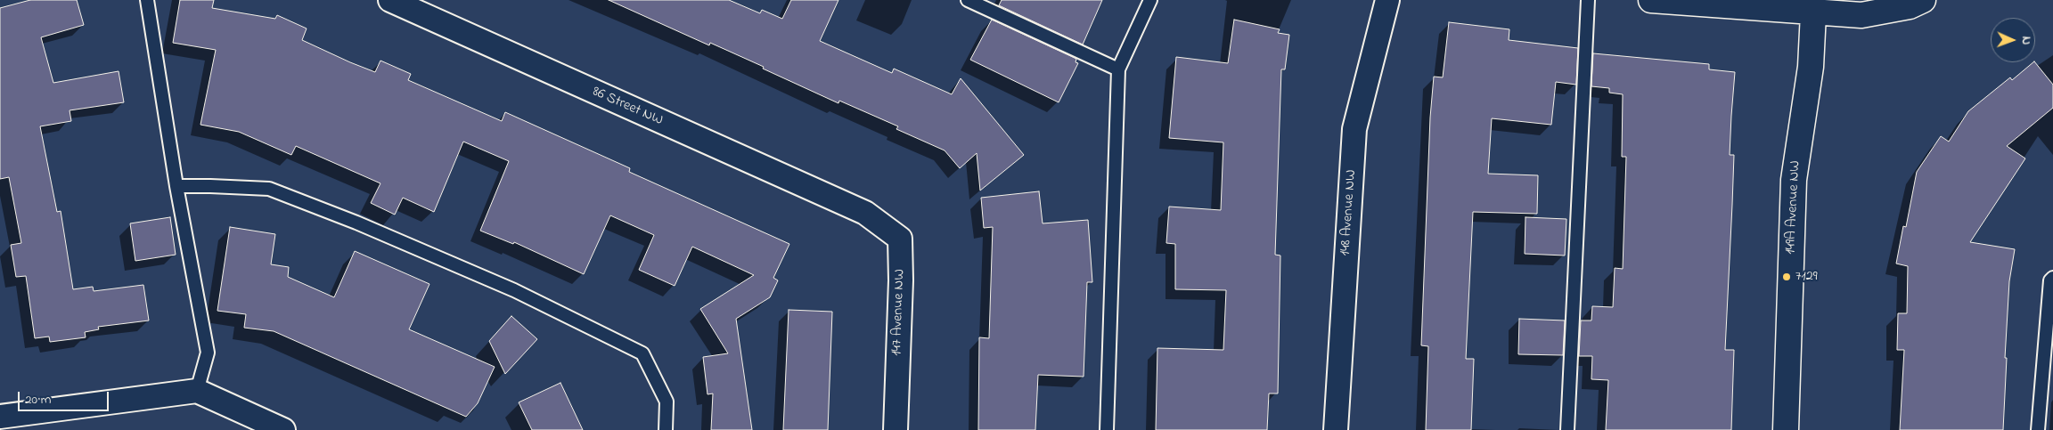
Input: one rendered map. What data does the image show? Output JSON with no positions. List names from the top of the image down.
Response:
{
  "streets": {
    "street": [
      "86 Street NW",
      "149A Avenue NW",
      "148 Avenue NW",
      "147 Avenue NW"
    ]
  },
  "crossings": [
    ["86 Street NW", "147 Avenue NW"]
  ],
  "places": ["7129"],
  "scale_bar": "20 m",
  "north": "right"
}
